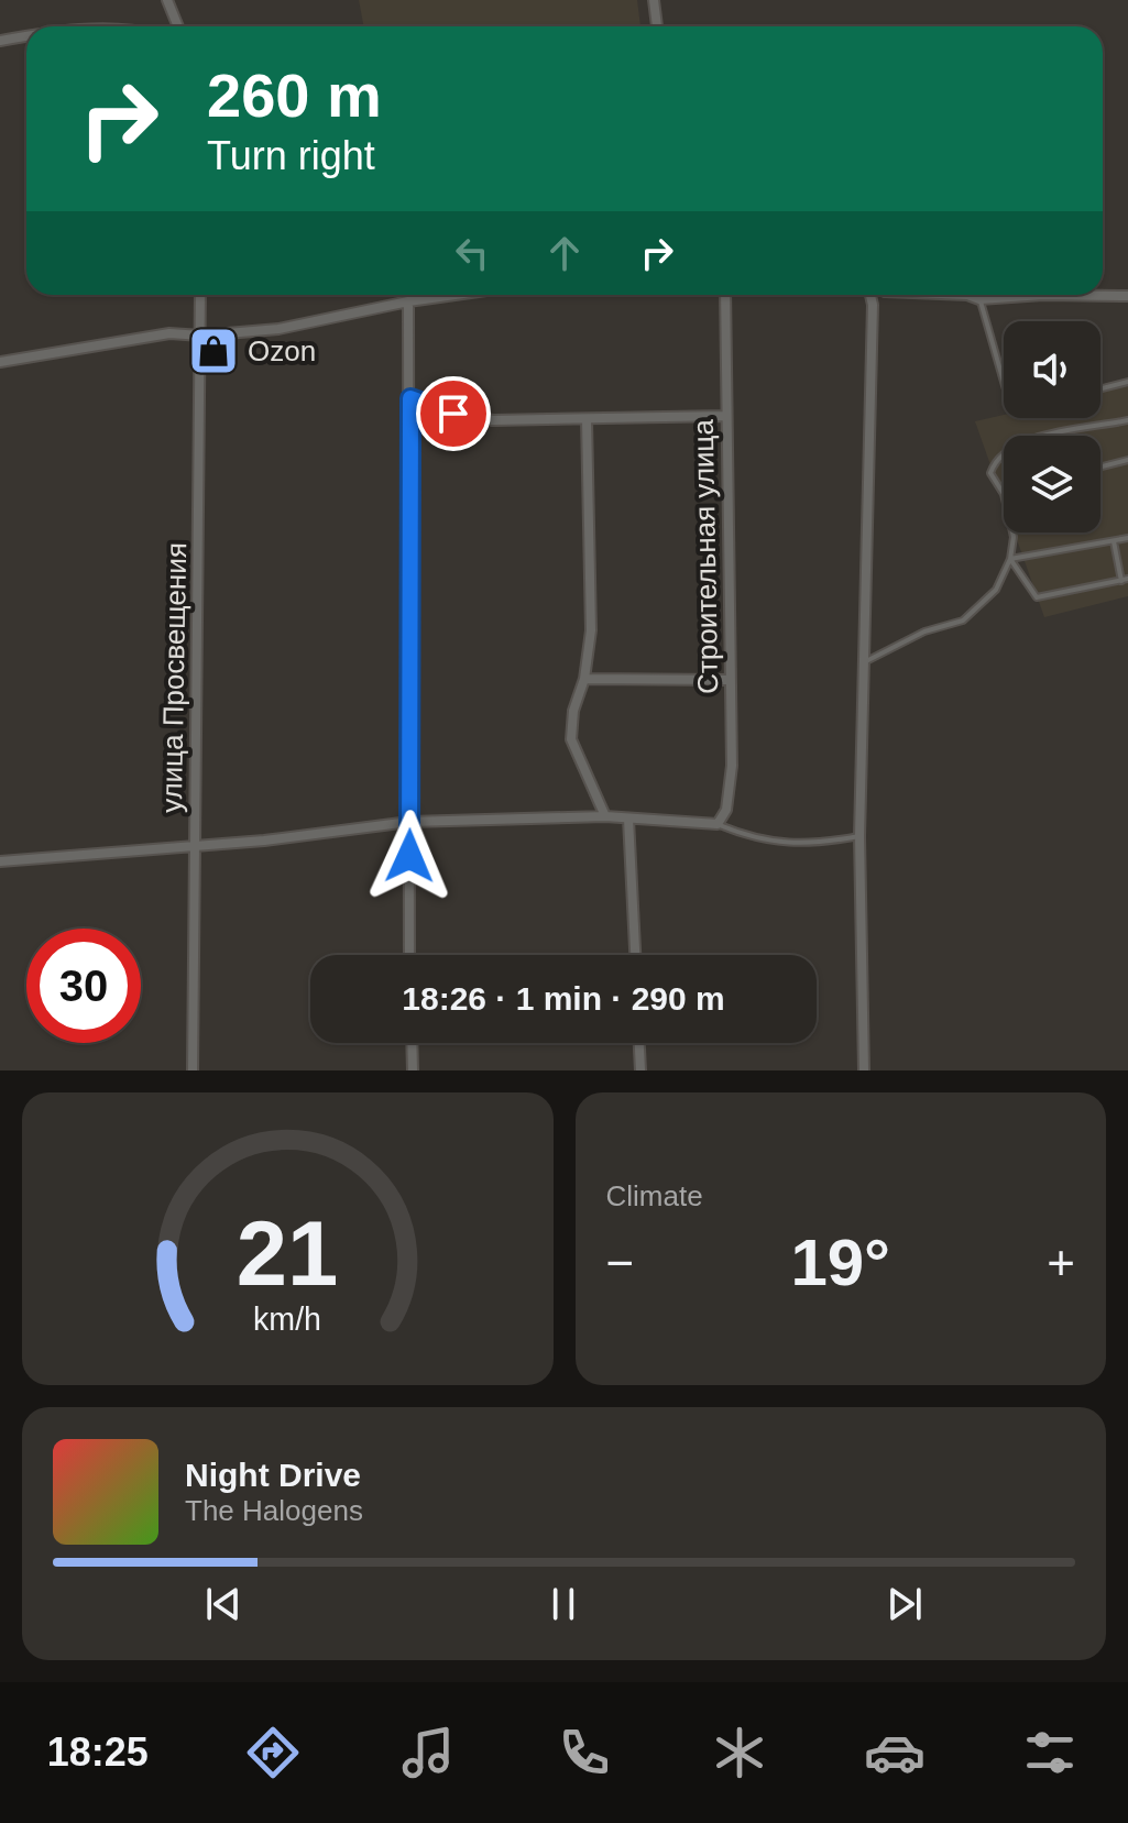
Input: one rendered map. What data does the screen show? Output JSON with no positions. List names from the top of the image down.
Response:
{
  "streets": {
    "street": ["Строительная улица", "улица Просвещения"]
  },
  "places": {
    "shop": ["Ozon"]
  },
  "page": {
    "turn": ["260 m", "Turn right"],
    "limit": "30",
    "trip": "18:26 · 1 min · 290 m",
    "tile": "Climate",
    "heat": ["−", "19°", "+"],
    "song": ["Night Drive", "The Halogens"],
    "tabs": "18:25",
    "gauge": ["21", "km/h"]
  }
}
